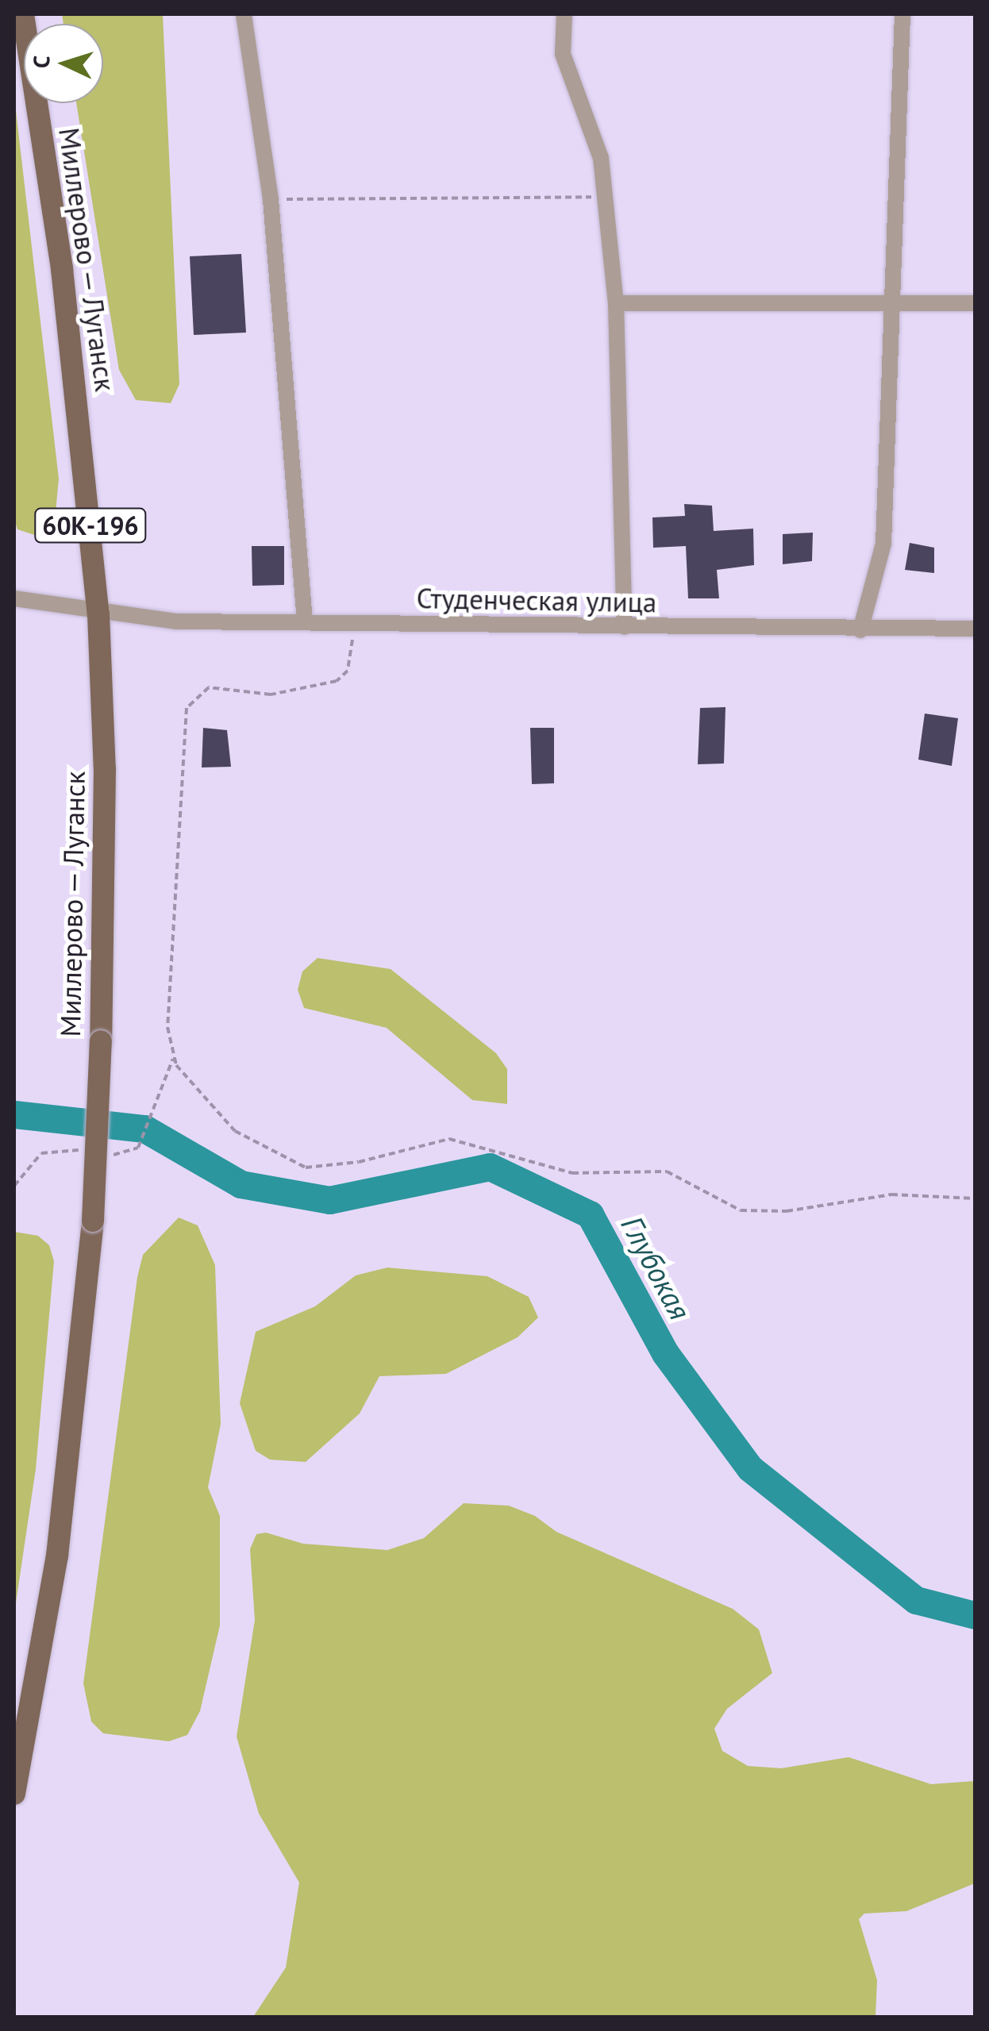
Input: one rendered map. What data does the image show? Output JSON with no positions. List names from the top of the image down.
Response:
{
  "streets": {
    "main road": ["Миллерово — Луганск", "60К-196"],
    "street": ["Студенческая улица"]
  },
  "crossings": [
    ["Миллерово — Луганск", "Студенческая улица"]
  ],
  "water": ["Глубокая"],
  "north": "left"
}
